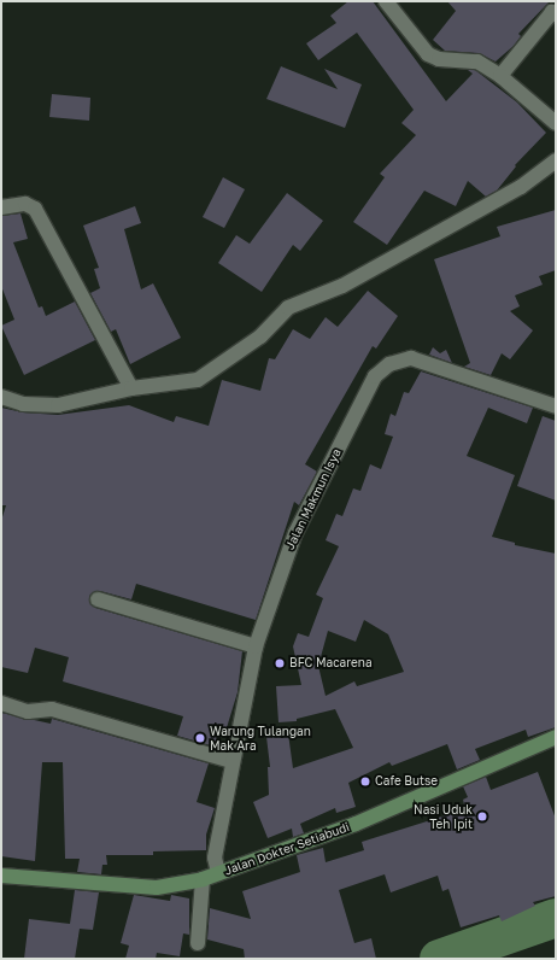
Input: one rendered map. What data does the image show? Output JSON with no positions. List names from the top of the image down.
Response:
{
  "streets": {
    "street": ["Jalan Makmun Isya", "Jalan Dokter Setiabudi"]
  },
  "crossings": [
    ["Jalan Makmun Isya", "Jalan Dokter Setiabudi"]
  ],
  "places": [
    "BFC Macarena",
    "Warung Tulangan Mak Ara",
    "Cafe Butse",
    "Nasi Uduk Teh Ipit"
  ]
}
